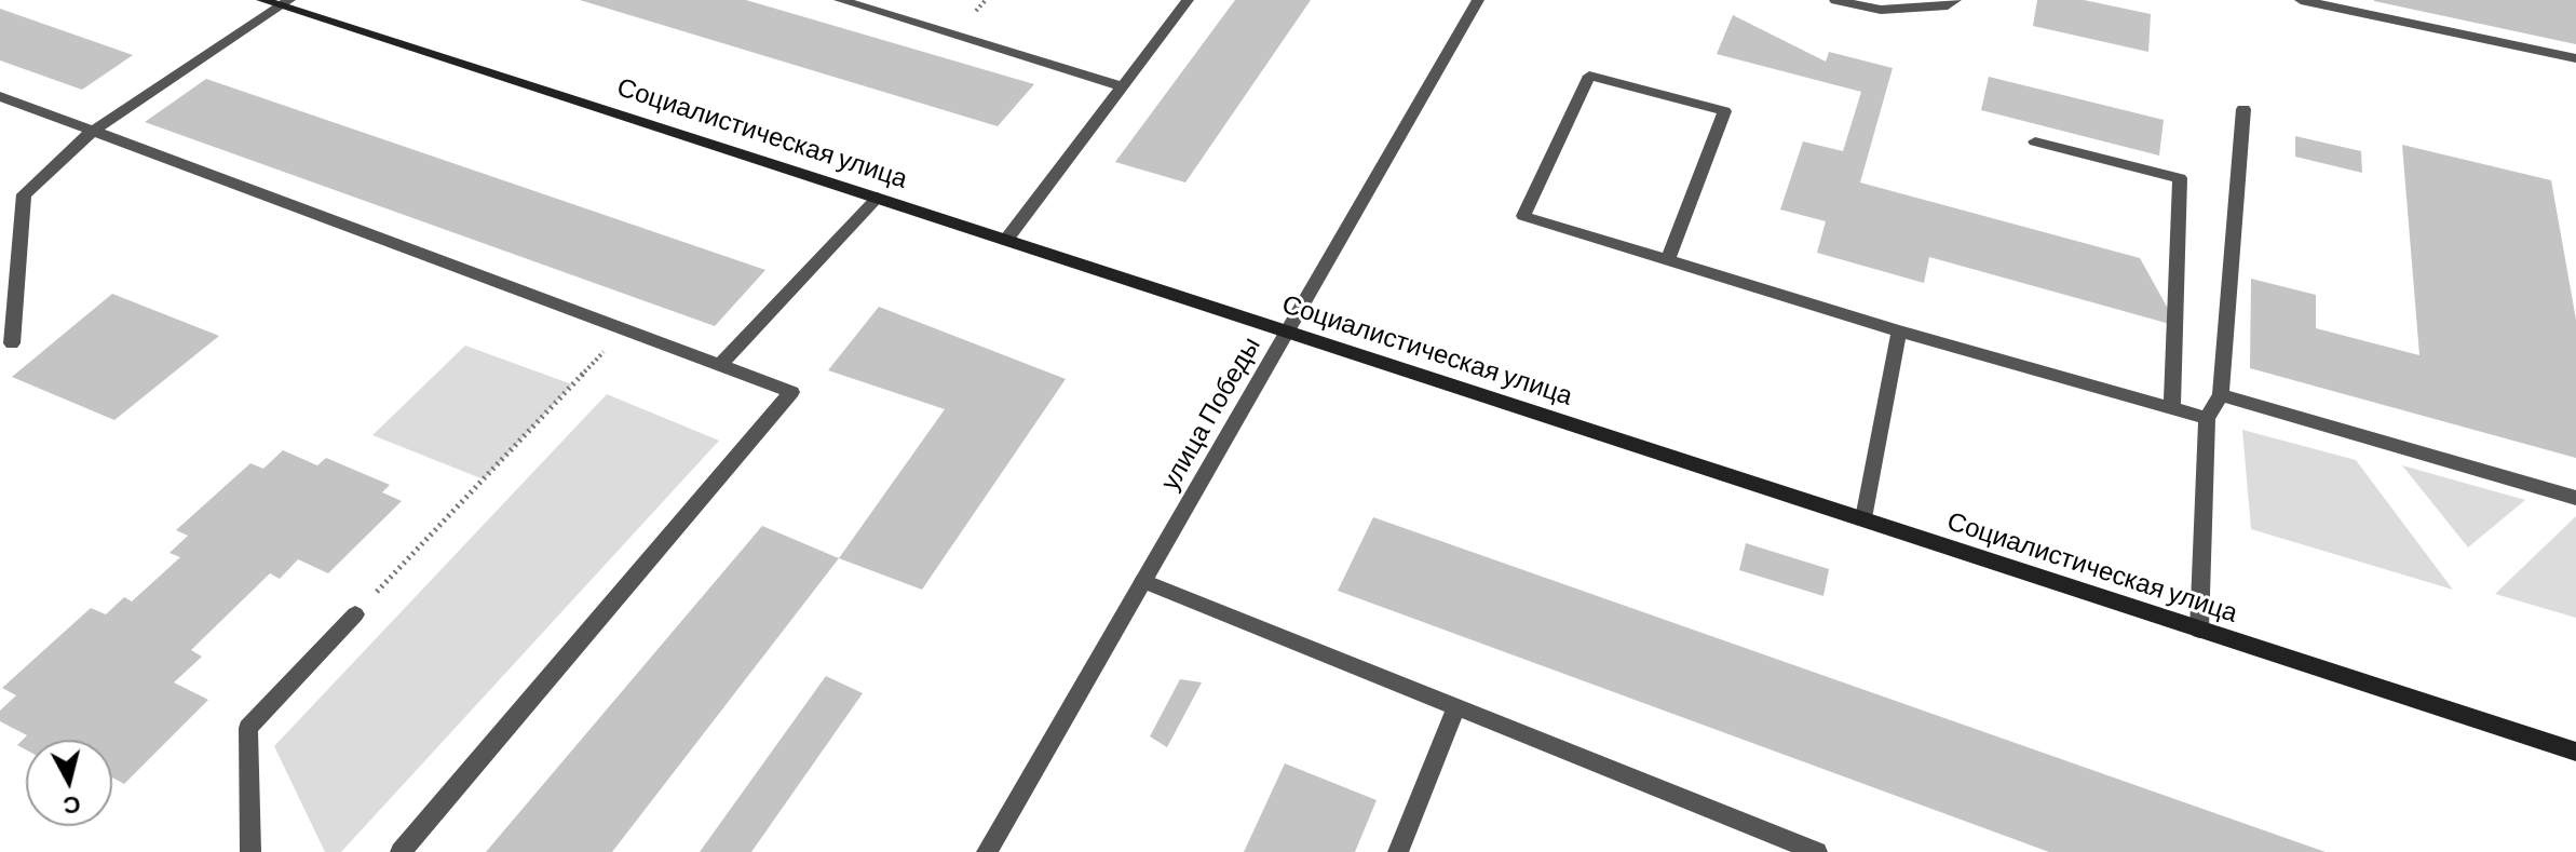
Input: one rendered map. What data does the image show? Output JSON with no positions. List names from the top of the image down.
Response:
{
  "streets": {
    "main road": ["Социалистическая улица"],
    "street": ["улица Победы"]
  },
  "crossings": [
    ["Социалистическая улица", "улица Победы"]
  ],
  "north": "bottom"
}
